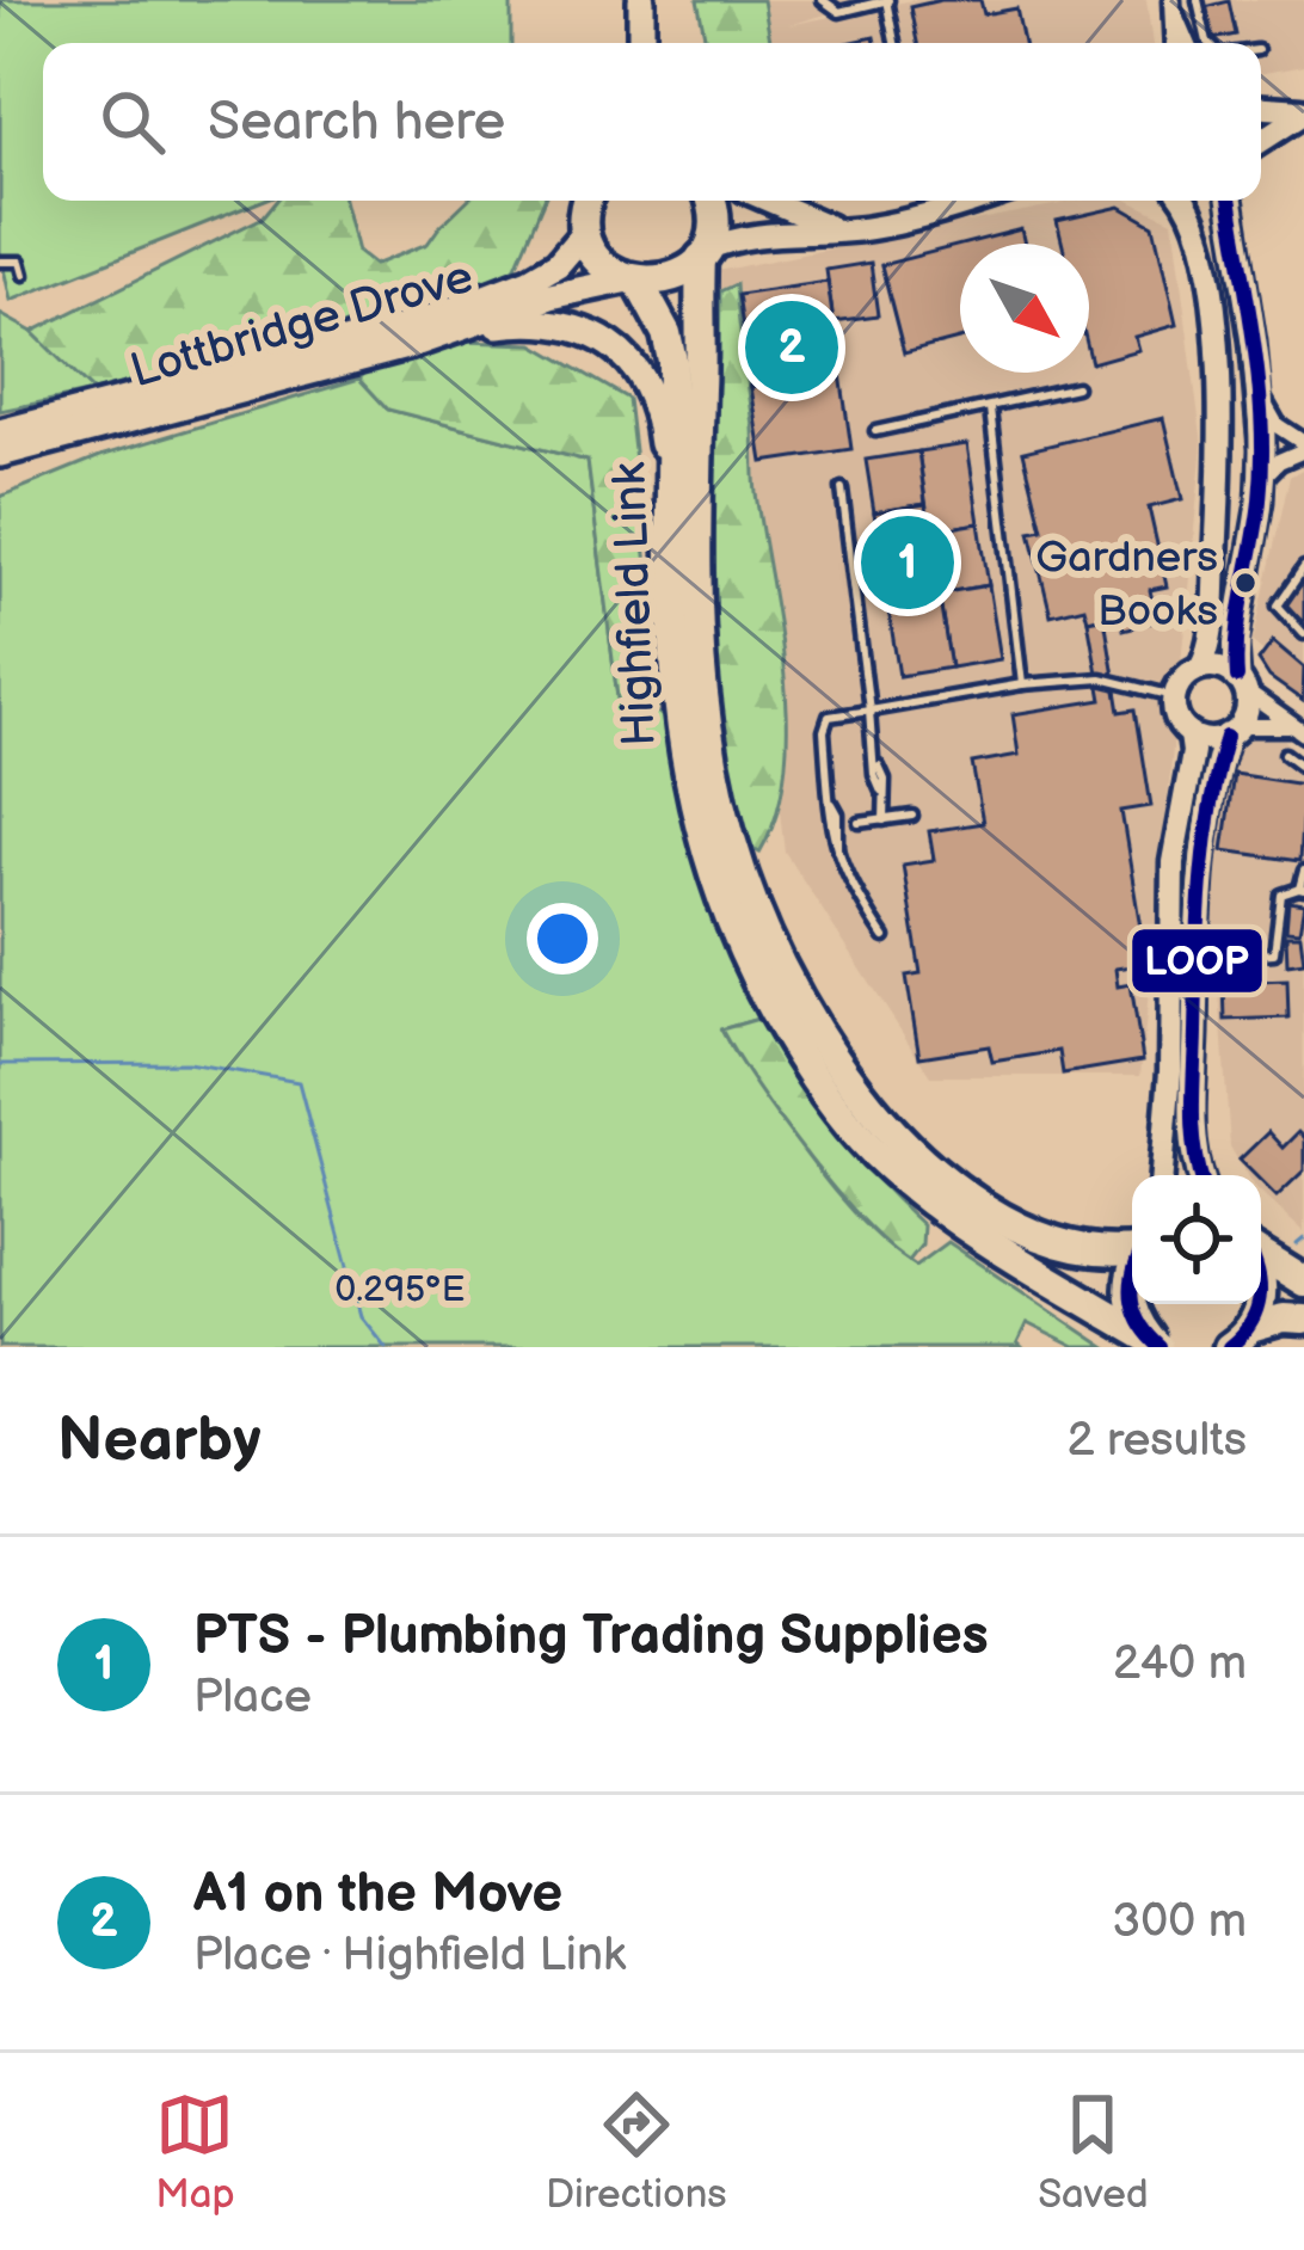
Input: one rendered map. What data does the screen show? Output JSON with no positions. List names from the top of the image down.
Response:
{
  "streets": {
    "highway": ["Highfield Link"],
    "main road": ["Lottbridge Drove"]
  },
  "crossings": [
    ["Lottbridge Drove", "Highfield Link"]
  ],
  "places": ["Gardners Books"],
  "lines": ["transit line LOOP"],
  "north": "bottom right",
  "page": {
    "search": "Search here",
    "pins": ["2", "1"],
    "heading": ["Nearby", "2 results"],
    "list": [
      {
        "mark": "1",
        "name": "PTS - Plumbing Trading Supplies",
        "note": "Place",
        "value": "240 m"
      },
      {
        "mark": "2",
        "name": "A1 on the Move",
        "note": "Place · Highfield Link",
        "value": "300 m"
      }
    ],
    "nav": ["Map", "Directions", "Saved"]
  },
  "coordinates": ["0.295°E"]
}
